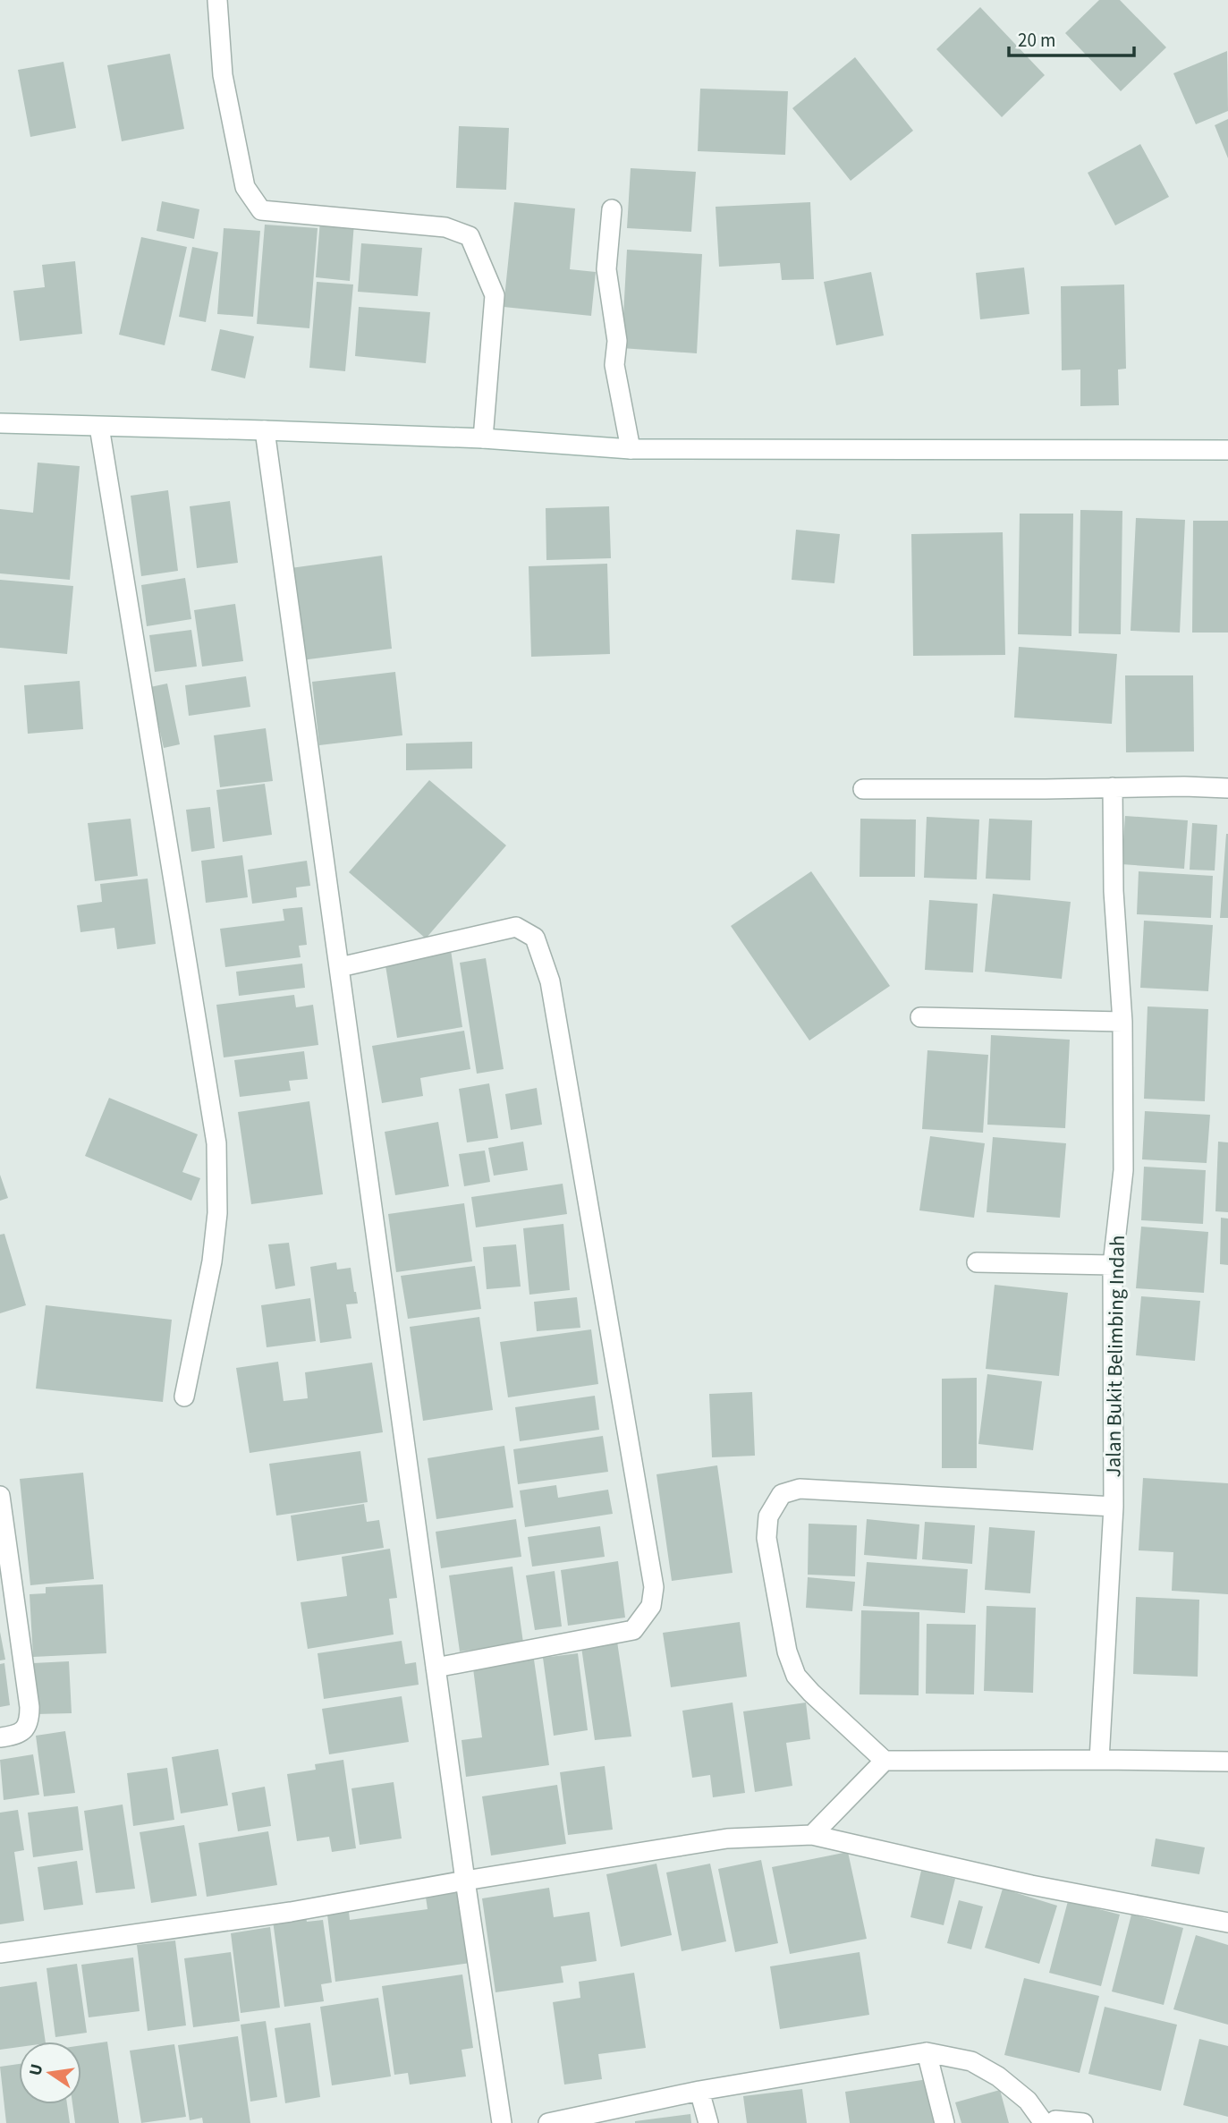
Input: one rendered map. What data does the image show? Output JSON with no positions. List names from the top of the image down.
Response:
{
  "streets": {
    "street": ["Jalan Bukit Belimbing Indah"]
  },
  "scale_bar": "20 m",
  "north": "left"
}
